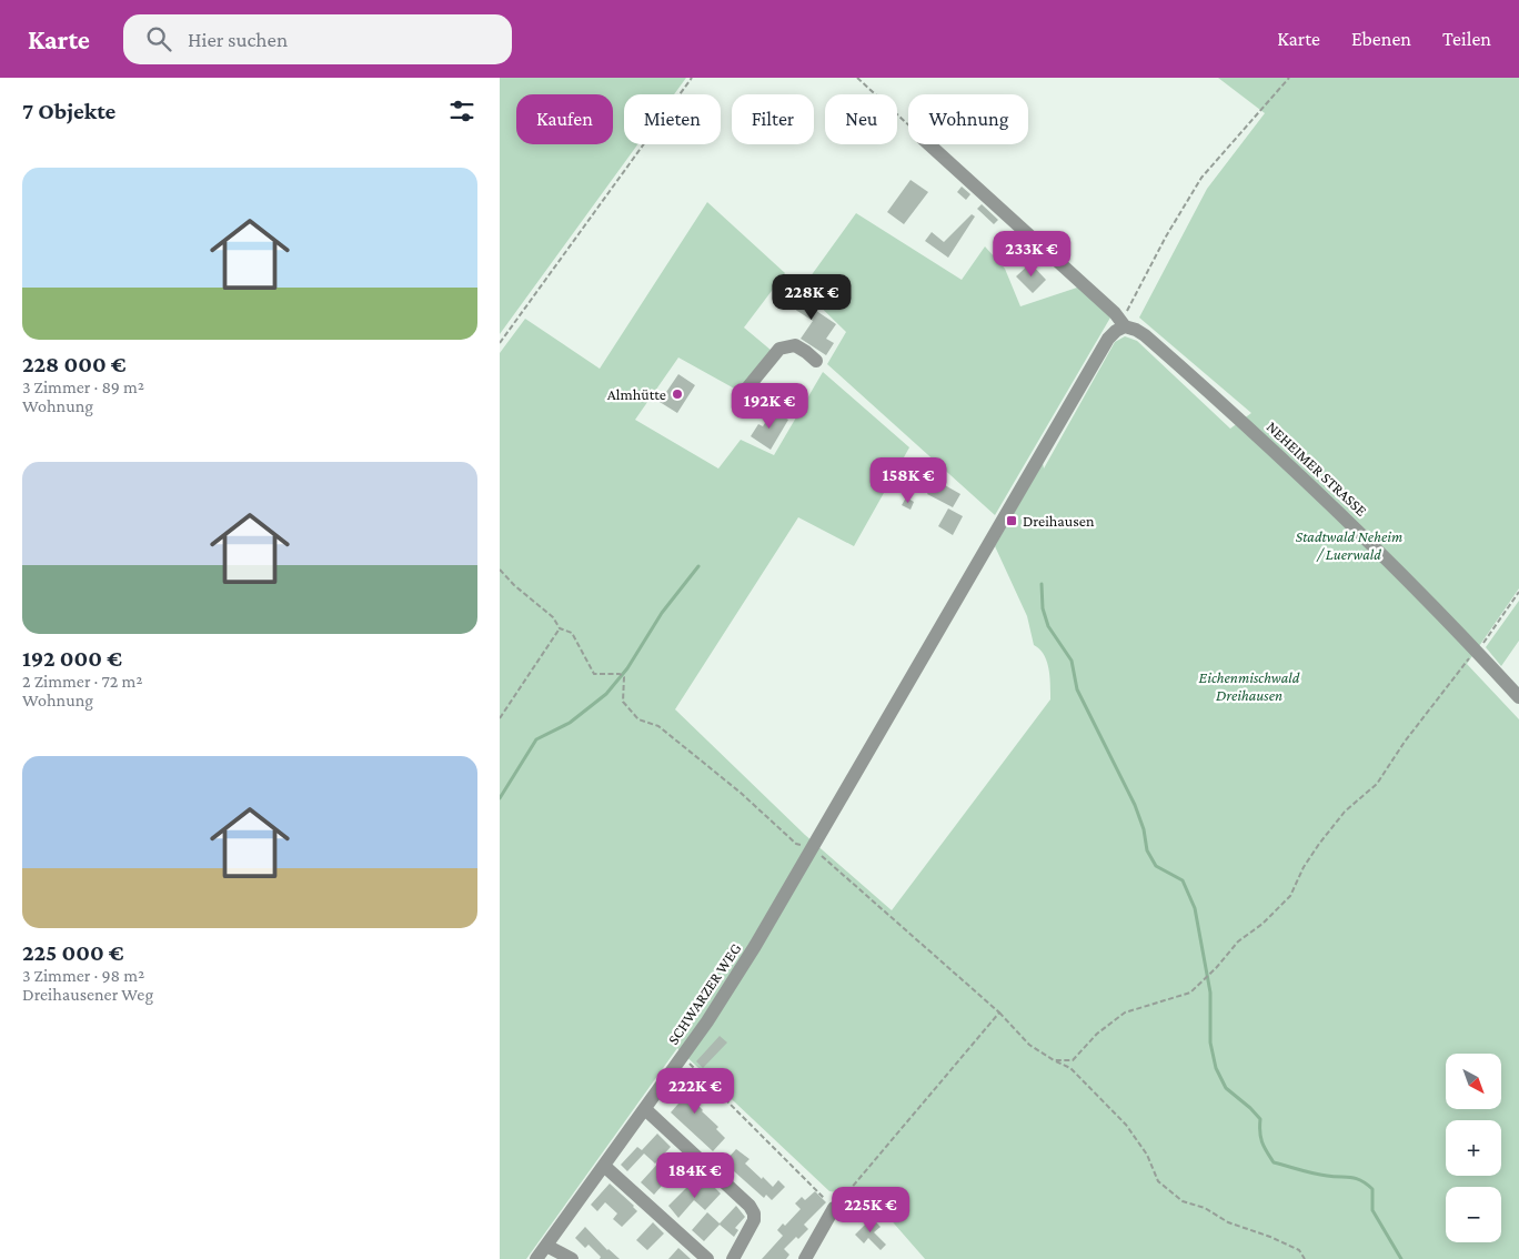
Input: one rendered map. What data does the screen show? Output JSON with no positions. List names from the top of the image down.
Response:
{
  "streets": {
    "street": ["NEHEIMER STRASSE", "SCHWARZER WEG"]
  },
  "parks": ["Stadtwald Neheim / Luerwald", "Eichenmischwald Dreihausen"],
  "places": {
    "other": ["Almhütte"],
    "transit": ["Dreihausen"]
  },
  "north": "bottom right",
  "page": {
    "header": "Karte",
    "search": "Hier suchen",
    "nav": ["Karte", "Ebenen", "Teilen"],
    "heading": "7 Objekte",
    "chip": [
      "Kaufen",
      "Mieten",
      "Filter",
      "Neu",
      "Wohnung"
    ],
    "list": [
      {
        "name": "228 000 €",
        "note": "3 Zimmer · 89 m² · Wohnung"
      },
      {
        "name": "192 000 €",
        "note": "2 Zimmer · 72 m² · Wohnung"
      },
      {
        "name": "225 000 €",
        "note": "3 Zimmer · 98 m² · Dreihausener Weg"
      }
    ],
    "price": [
      "233K €",
      "228K €",
      "192K €",
      "158K €",
      "222K €",
      "184K €",
      "225K €"
    ],
    "map_buttons": ["+", "−"]
  }
}
